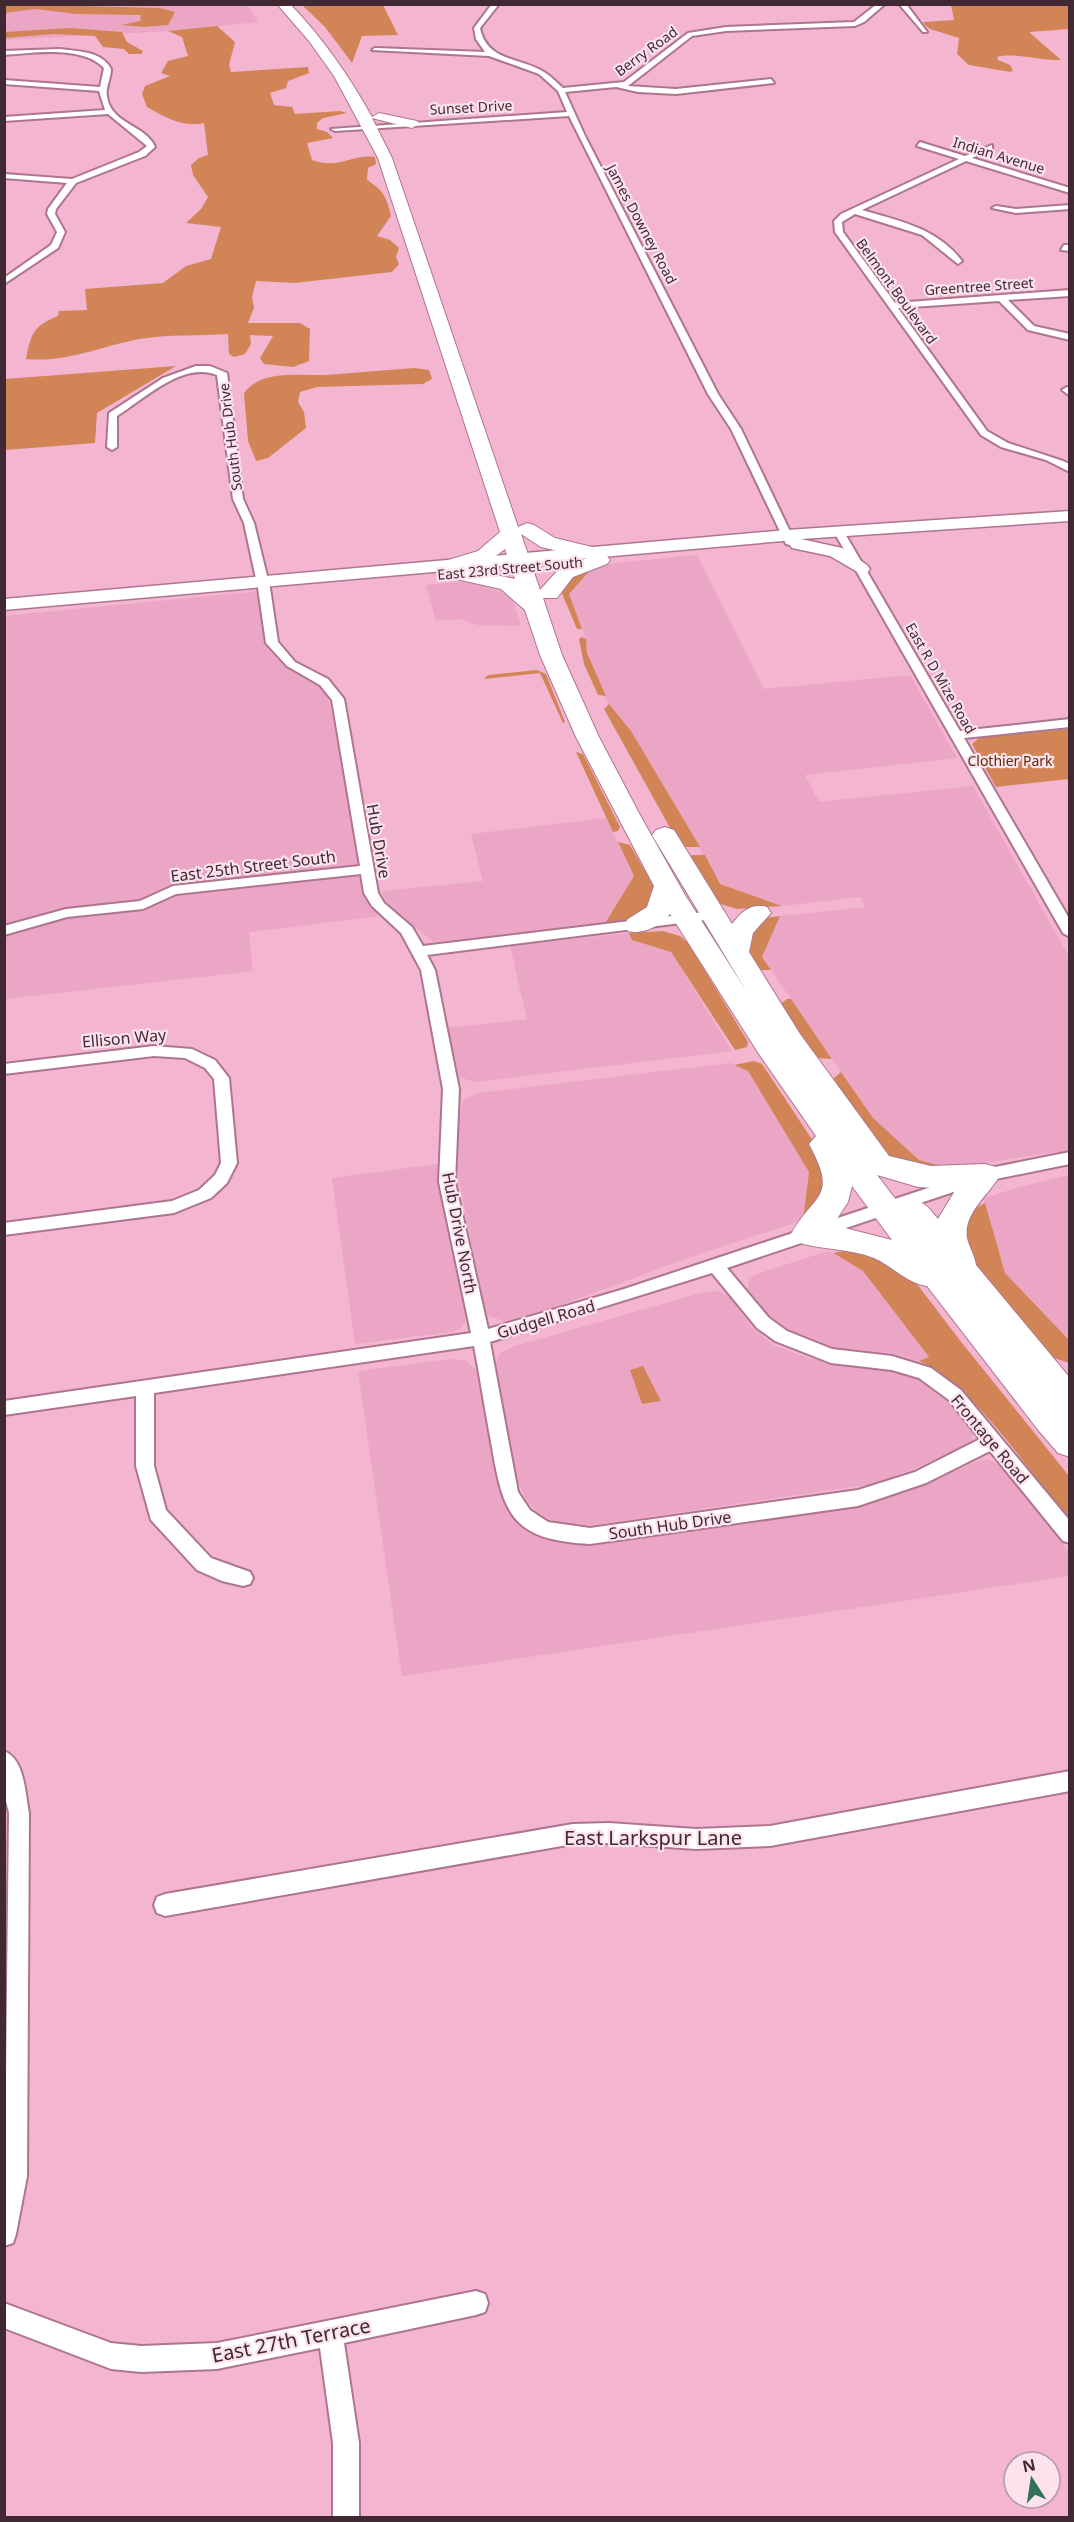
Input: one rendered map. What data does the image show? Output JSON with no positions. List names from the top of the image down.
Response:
{
  "streets": {
    "main road": ["East 23rd Street South"],
    "street": [
      "Berry Road",
      "Sunset Drive",
      "Indian Avenue",
      "James Downey Road",
      "Greentree Street",
      "Belmont Boulevard",
      "South Hub Drive",
      "East R D Mize Road",
      "Hub Drive",
      "East 25th Street South",
      "Ellison Way",
      "Hub Drive North",
      "Gudgell Road",
      "Frontage Road",
      "East Larkspur Lane",
      "East 27th Terrace"
    ]
  },
  "crossings": [
    ["Berry Road", "James Downey Road"],
    ["Sunset Drive", "James Downey Road"],
    ["Indian Avenue", "Belmont Boulevard"],
    ["James Downey Road", "East 23rd Street South"],
    ["Greentree Street", "Belmont Boulevard"],
    ["South Hub Drive", "East 23rd Street South"],
    ["South Hub Drive", "Hub Drive"],
    ["South Hub Drive", "Hub Drive North"],
    ["South Hub Drive", "Gudgell Road"],
    ["South Hub Drive", "Frontage Road"],
    ["East 23rd Street South", "East R D Mize Road"],
    ["East 23rd Street South", "Hub Drive"],
    ["Hub Drive", "East 25th Street South"],
    ["Hub Drive", "Hub Drive North"],
    ["Hub Drive North", "Gudgell Road"],
    ["Gudgell Road", "Frontage Road"]
  ],
  "parks": ["Clothier Park"],
  "north": "top"
}
